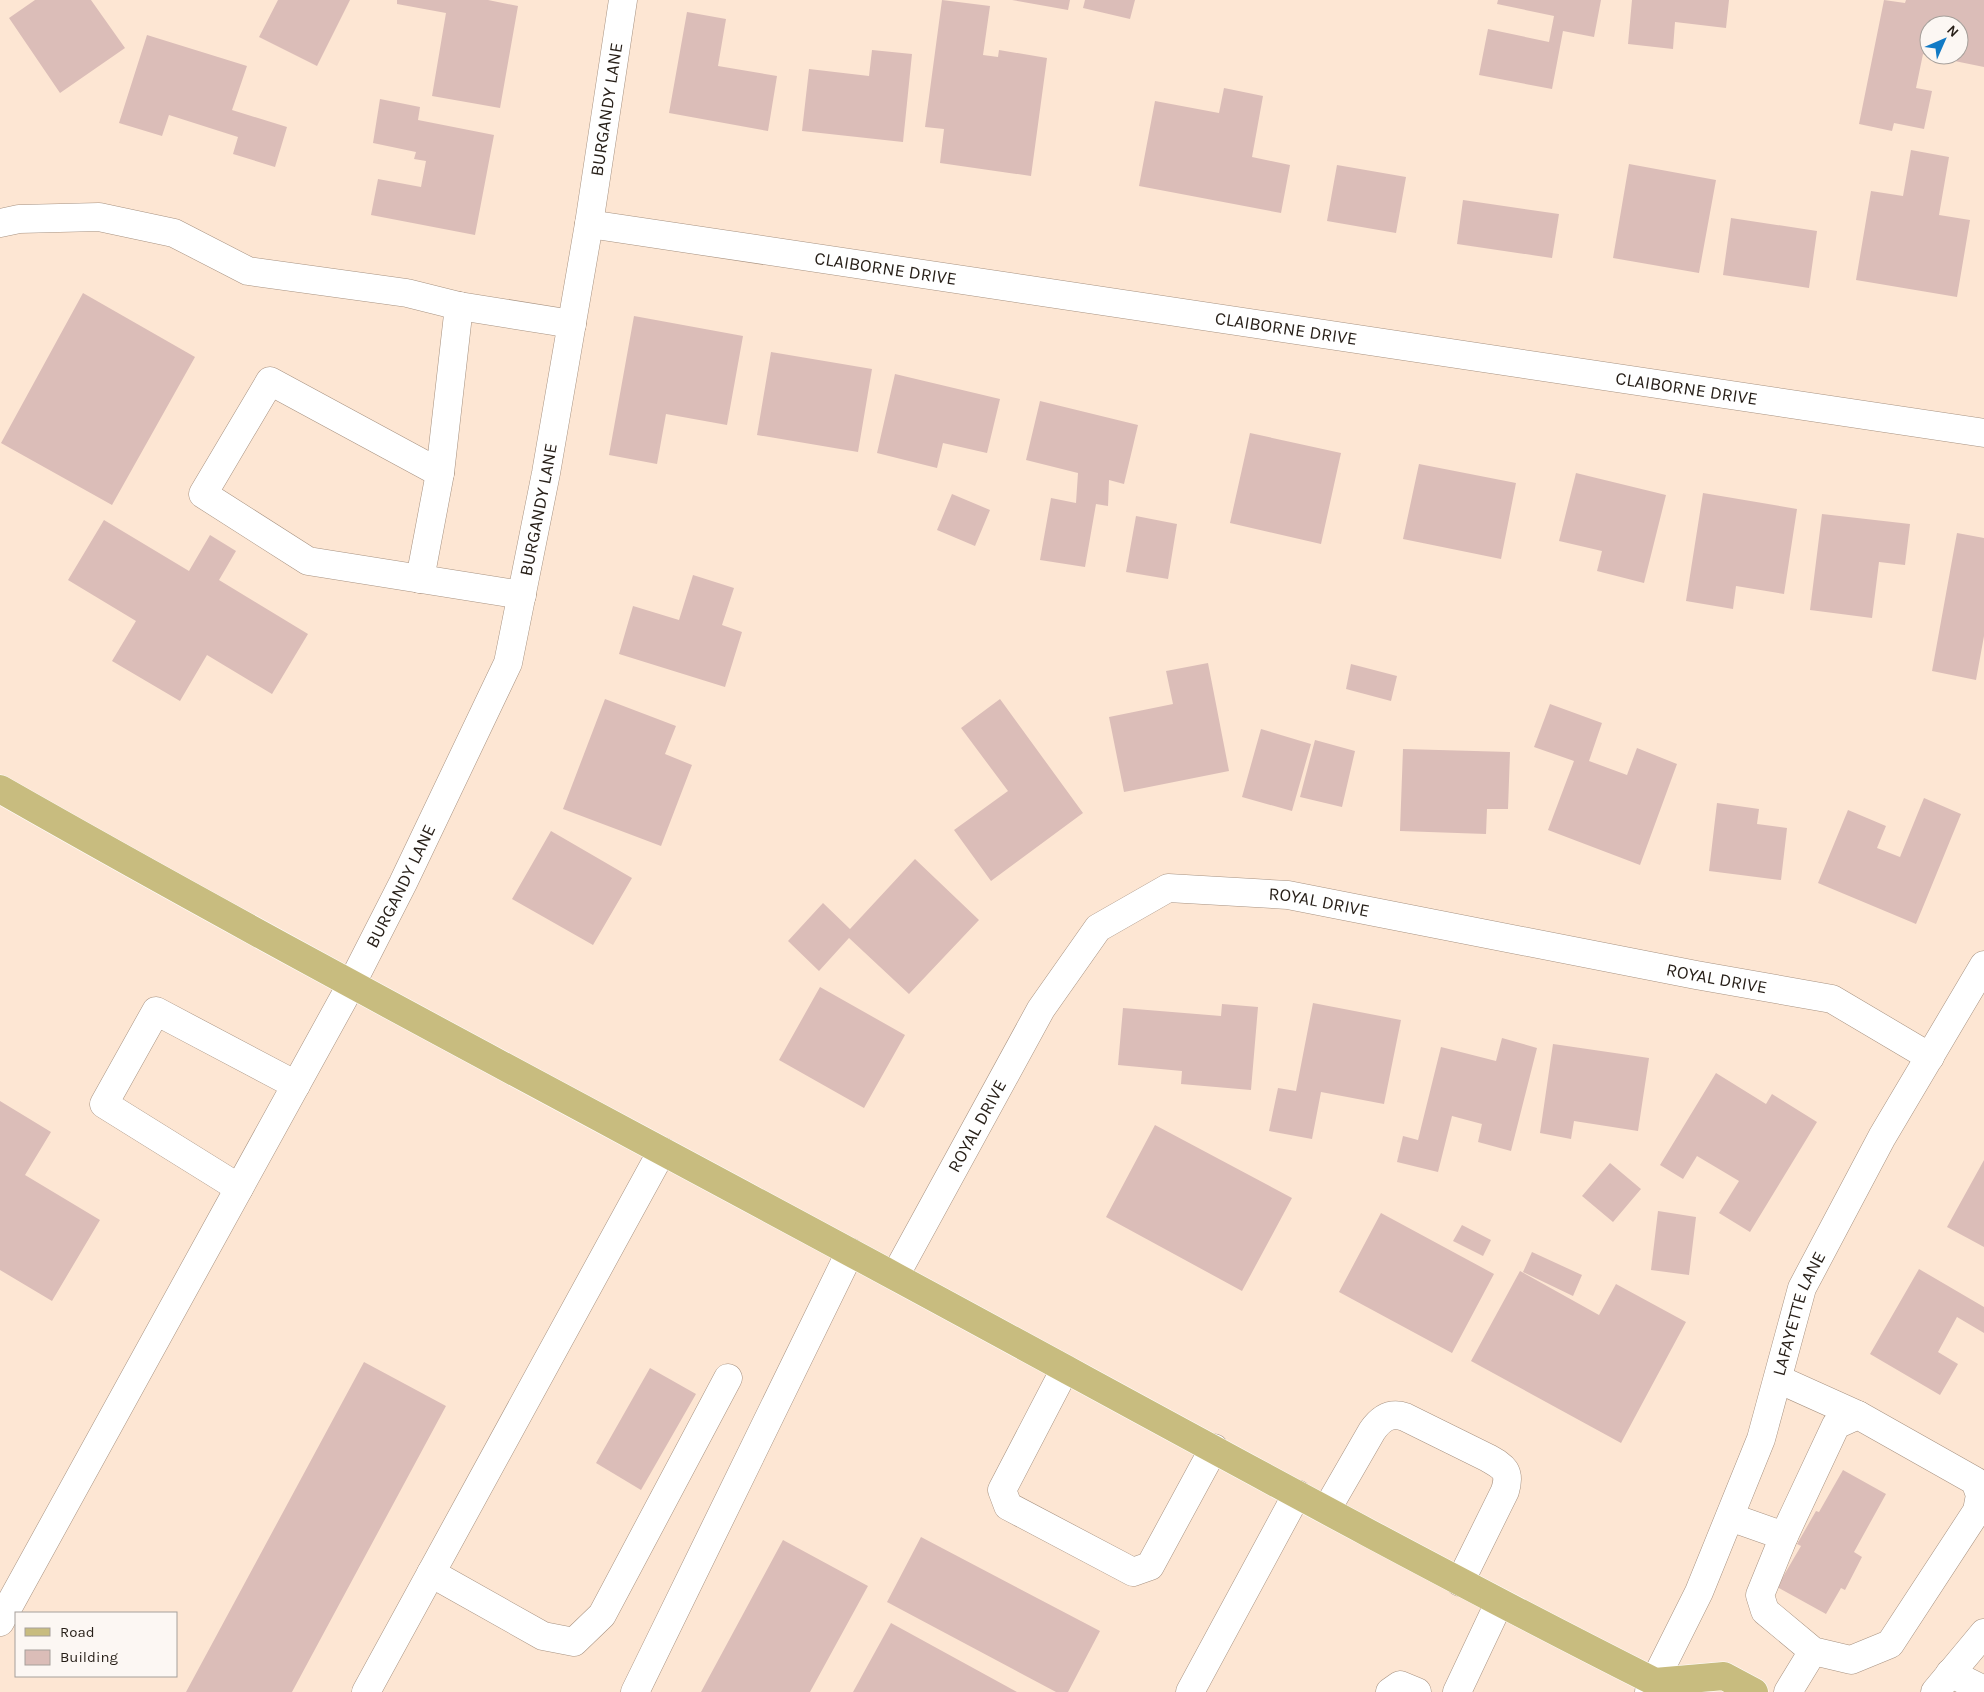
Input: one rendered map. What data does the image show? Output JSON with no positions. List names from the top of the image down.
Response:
{
  "streets": {
    "street": [
      "BURGANDY LANE",
      "CLAIBORNE DRIVE",
      "ROYAL DRIVE",
      "LAFAYETTE LANE"
    ]
  },
  "crossings": [
    ["BURGANDY LANE", "CLAIBORNE DRIVE"],
    ["ROYAL DRIVE", "LAFAYETTE LANE"]
  ],
  "legend": ["Road", "Building"],
  "north": "top right"
}
